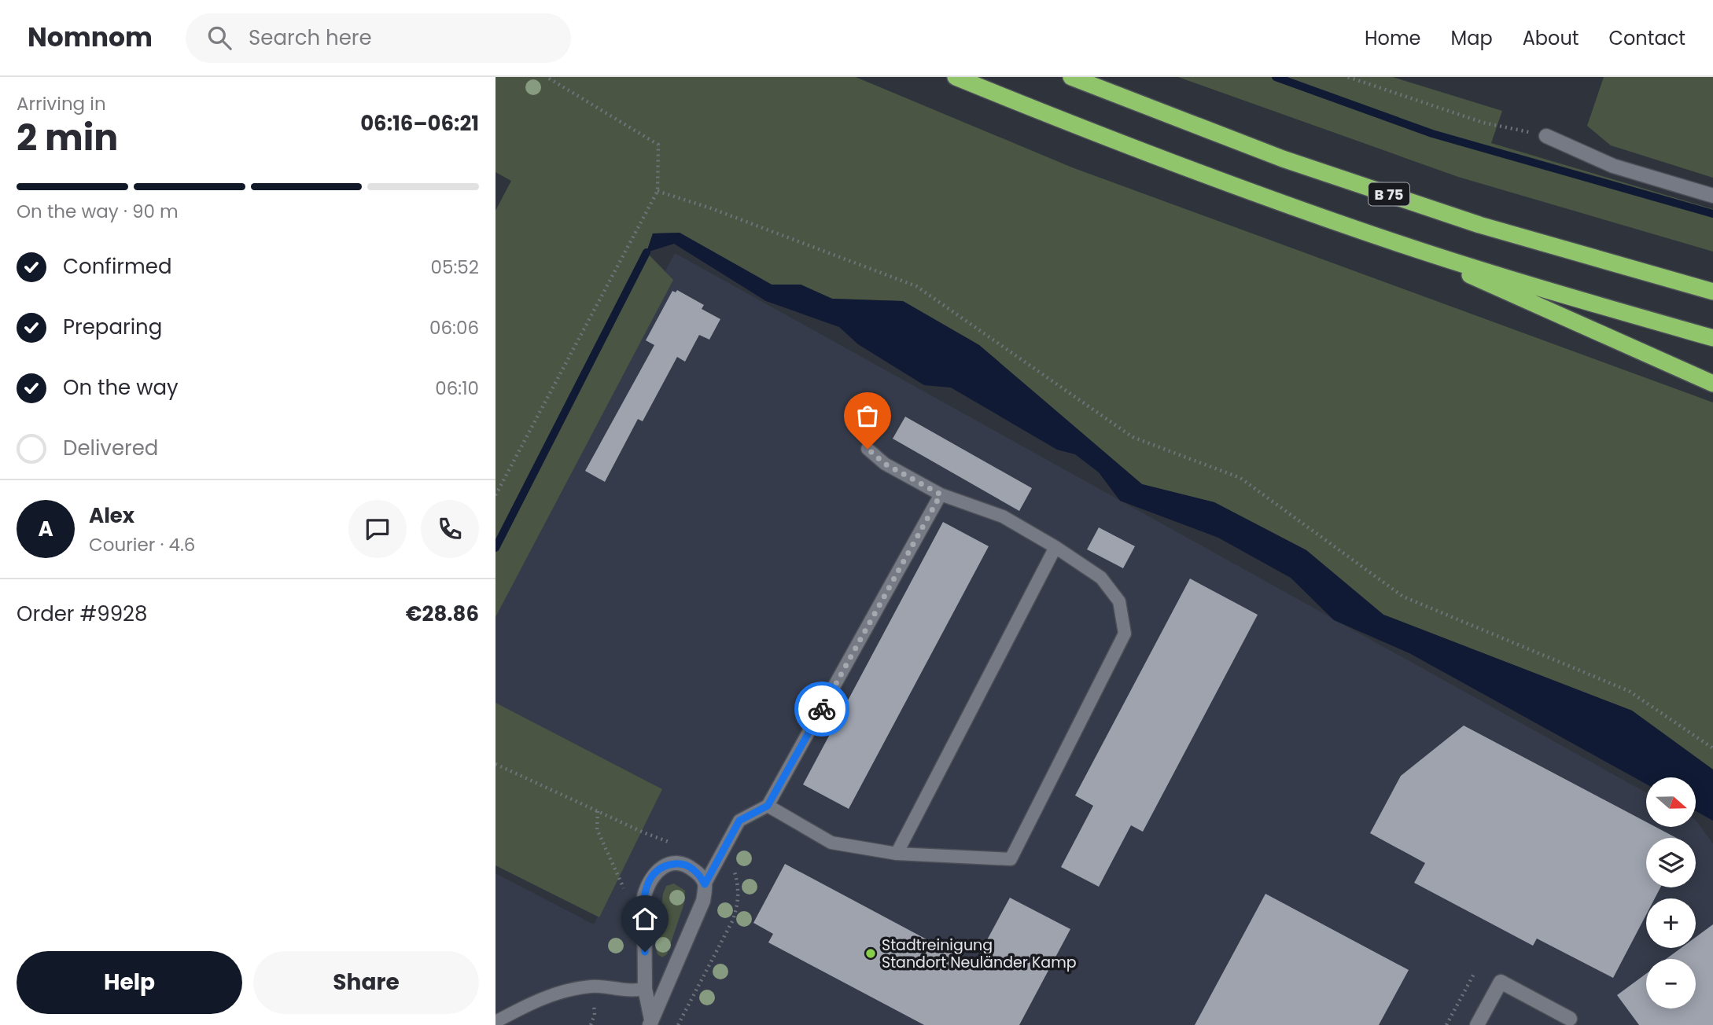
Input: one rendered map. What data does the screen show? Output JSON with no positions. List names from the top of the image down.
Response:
{
  "streets": {
    "highway": ["B 75"]
  },
  "places": ["Stadtreinigung Standort Neuländer Kamp"],
  "north": "right",
  "page": {
    "header": "Nomnom",
    "search": "Search here",
    "nav": [
      "Home",
      "Map",
      "About",
      "Contact"
    ],
    "heading": ["2 min", "Arriving in", "06:16–06:21"],
    "panel": [
      "Alex",
      "Courier · 4.6",
      "Order #9928",
      "€28.86"
    ],
    "bar": "On the way · 90 m",
    "list": [
      ["Confirmed", "05:52"],
      ["Preparing", "06:06"],
      ["On the way", "06:10"],
      "Delivered"
    ],
    "round": "A",
    "map_buttons": ["+", "−"],
    "buttons": ["Help", "Share"]
  }
}
